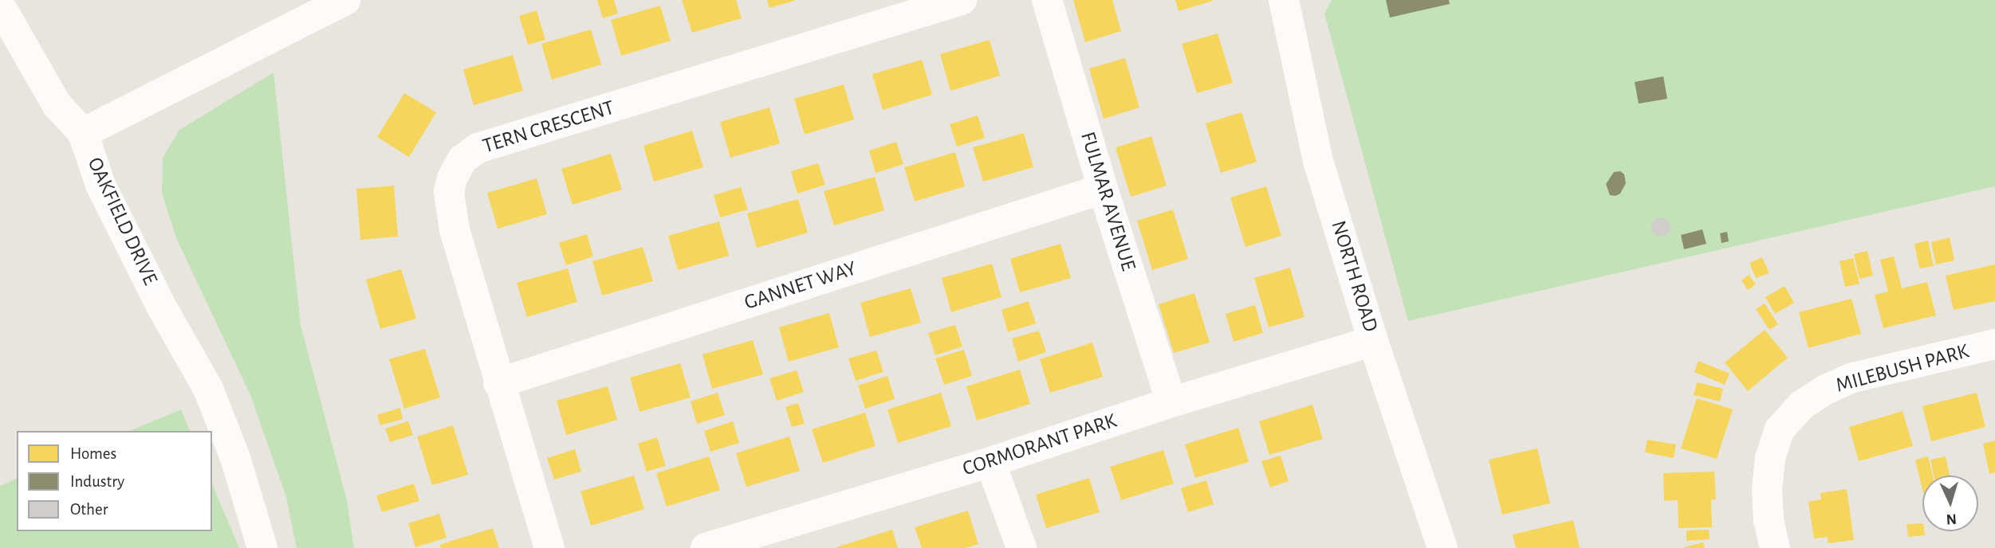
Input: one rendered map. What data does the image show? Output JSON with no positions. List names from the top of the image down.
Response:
{
  "streets": {
    "street": [
      "TERN CRESCENT",
      "FULMAR AVENUE",
      "OAKFIELD DRIVE",
      "NORTH ROAD",
      "GANNET WAY",
      "MILEBUSH PARK",
      "CORMORANT PARK"
    ]
  },
  "crossings": [
    ["TERN CRESCENT", "GANNET WAY"],
    ["FULMAR AVENUE", "GANNET WAY"],
    ["FULMAR AVENUE", "CORMORANT PARK"],
    ["NORTH ROAD", "CORMORANT PARK"]
  ],
  "legend": ["Homes", "Industry", "Other"],
  "north": "bottom"
}
